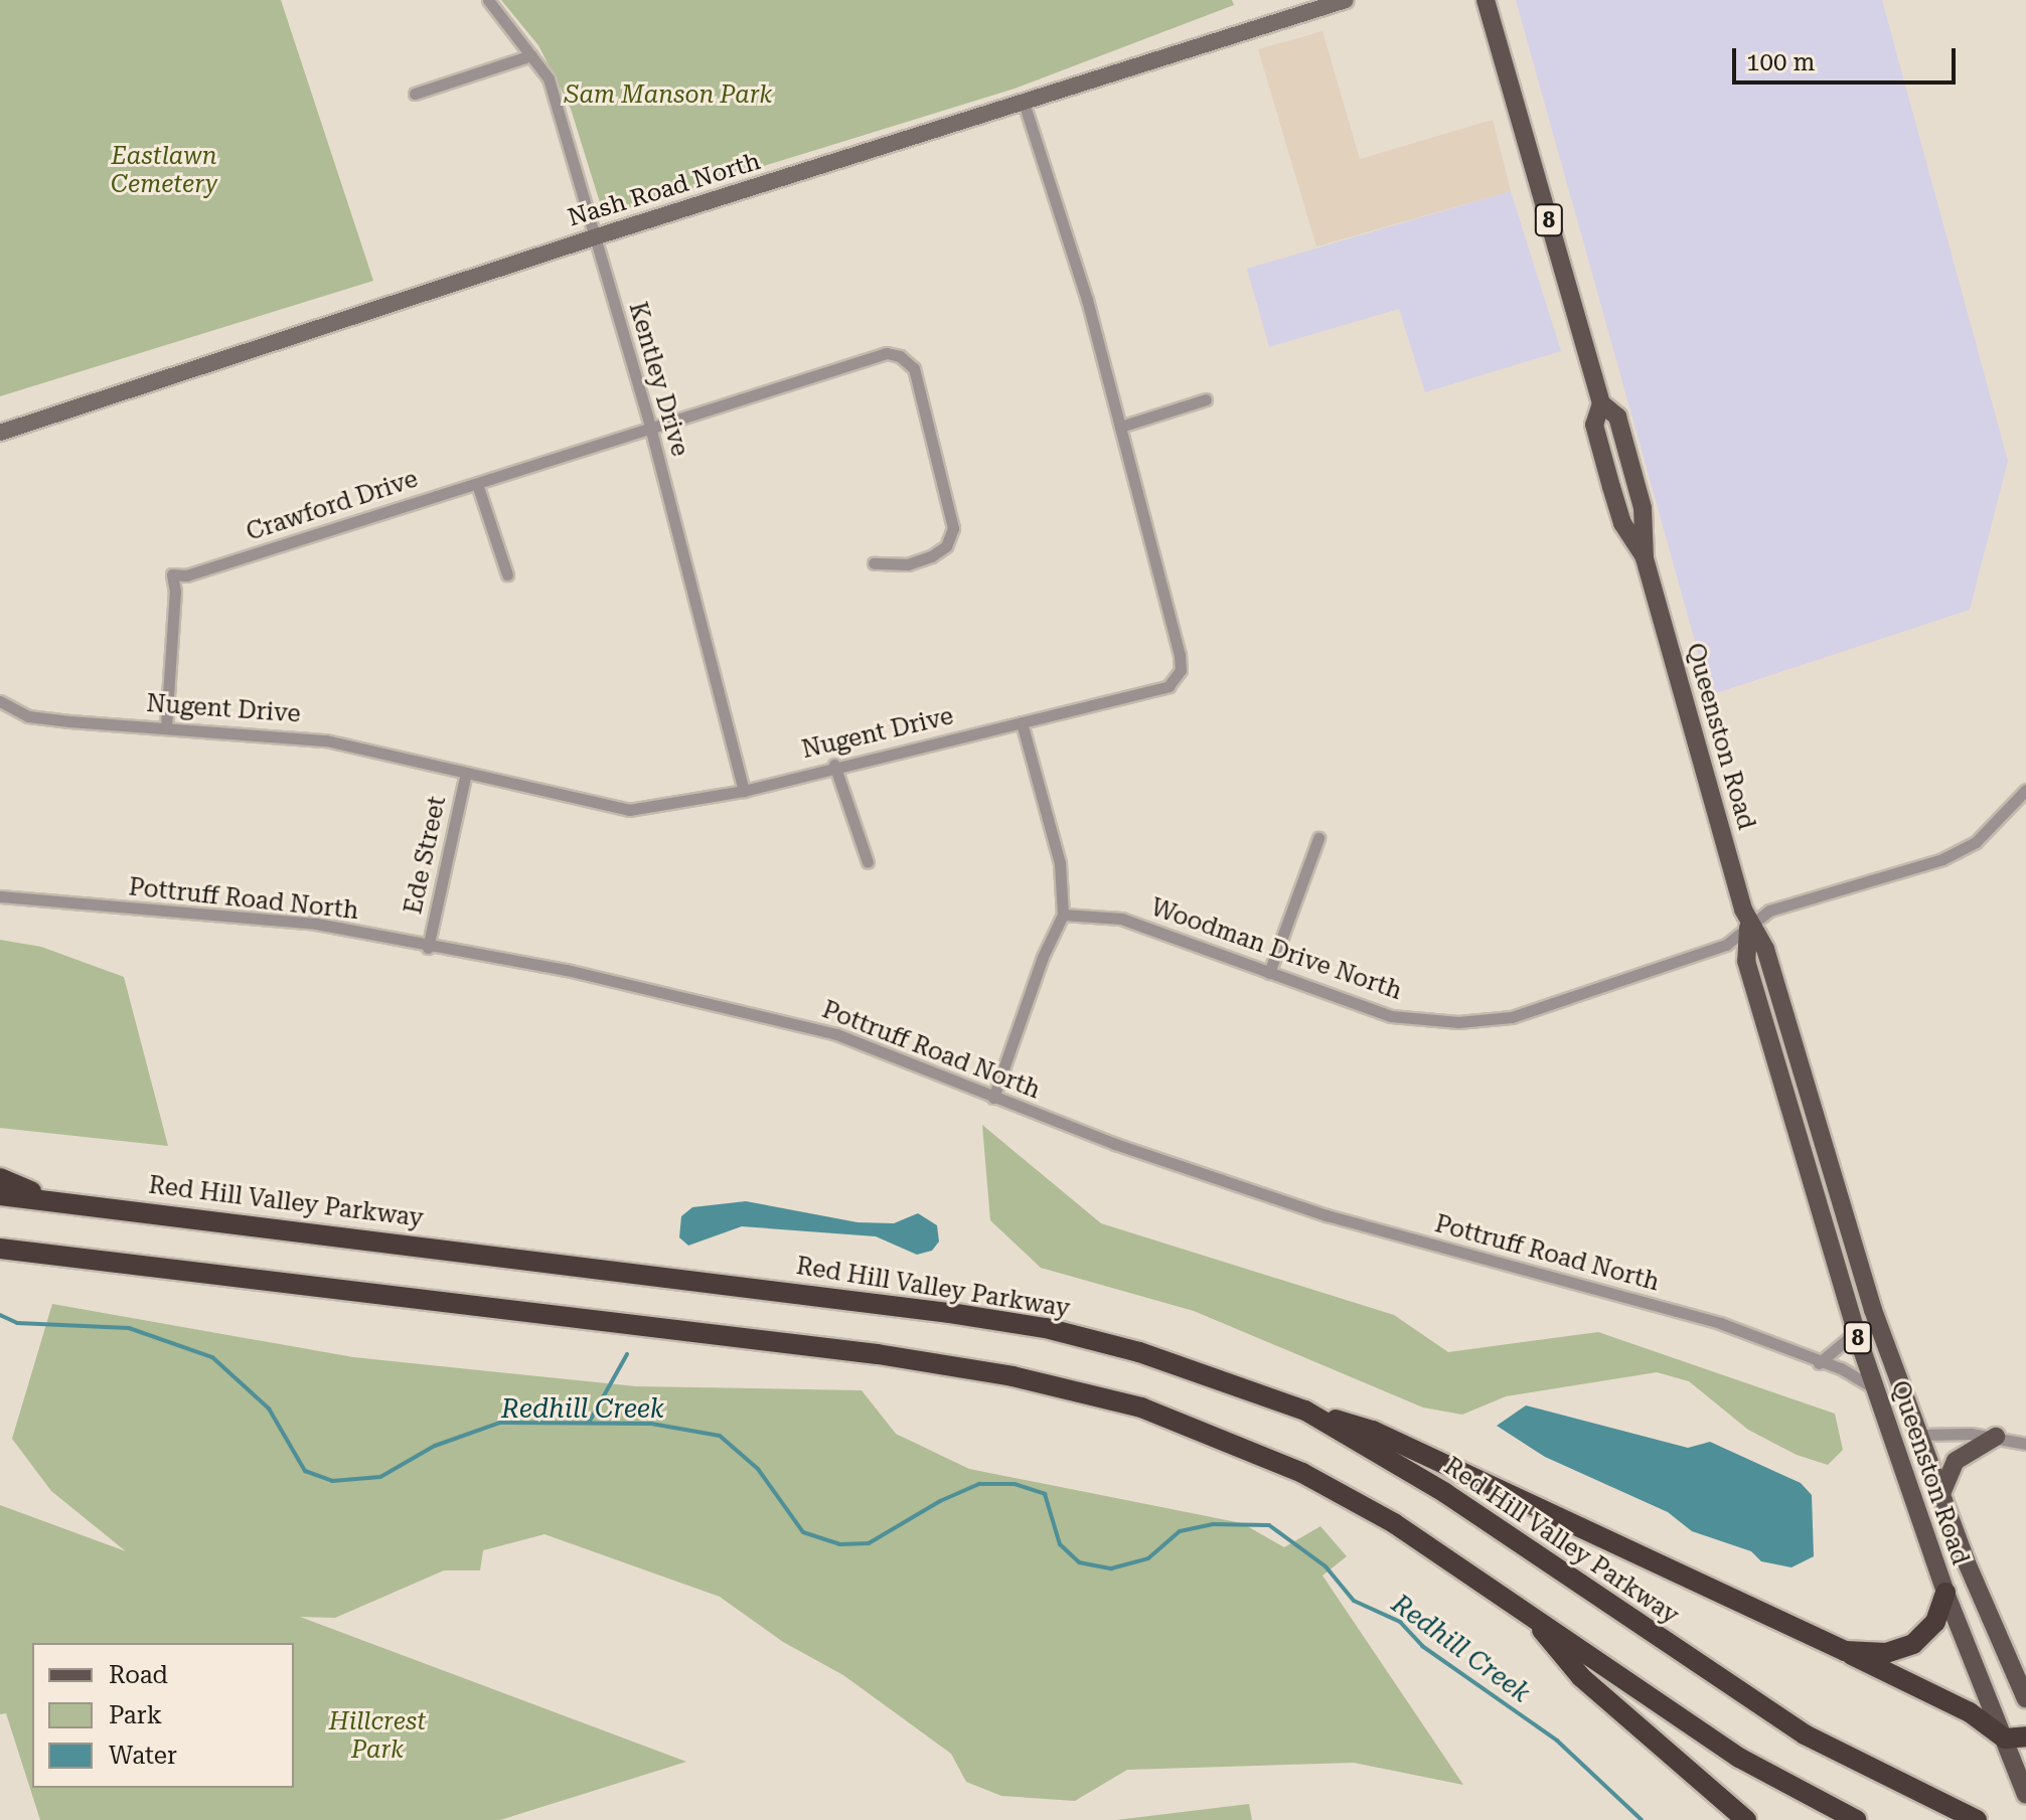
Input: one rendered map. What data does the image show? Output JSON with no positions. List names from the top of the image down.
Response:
{
  "streets": {
    "highway": ["Red Hill Valley Parkway"],
    "main road": ["Nash Road North", "8", "Queenston Road"],
    "street": [
      "Kentley Drive",
      "Crawford Drive",
      "Nugent Drive",
      "Ede Street",
      "Pottruff Road North",
      "Woodman Drive North"
    ]
  },
  "crossings": [
    ["Nash Road North", "Kentley Drive"],
    ["Nash Road North", "Nugent Drive"],
    ["Kentley Drive", "Crawford Drive"],
    ["Kentley Drive", "Nugent Drive"],
    ["Crawford Drive", "Nugent Drive"],
    ["Nugent Drive", "Ede Street"],
    ["Queenston Road", "Pottruff Road North"],
    ["Queenston Road", "Woodman Drive North"],
    ["Ede Street", "Pottruff Road North"]
  ],
  "water": ["Redhill Creek"],
  "parks": ["Sam Manson Park", "Eastlawn Cemetery", "Hillcrest Park"],
  "legend": ["Road", "Park", "Water"],
  "scale_bar": "100 m"
}
